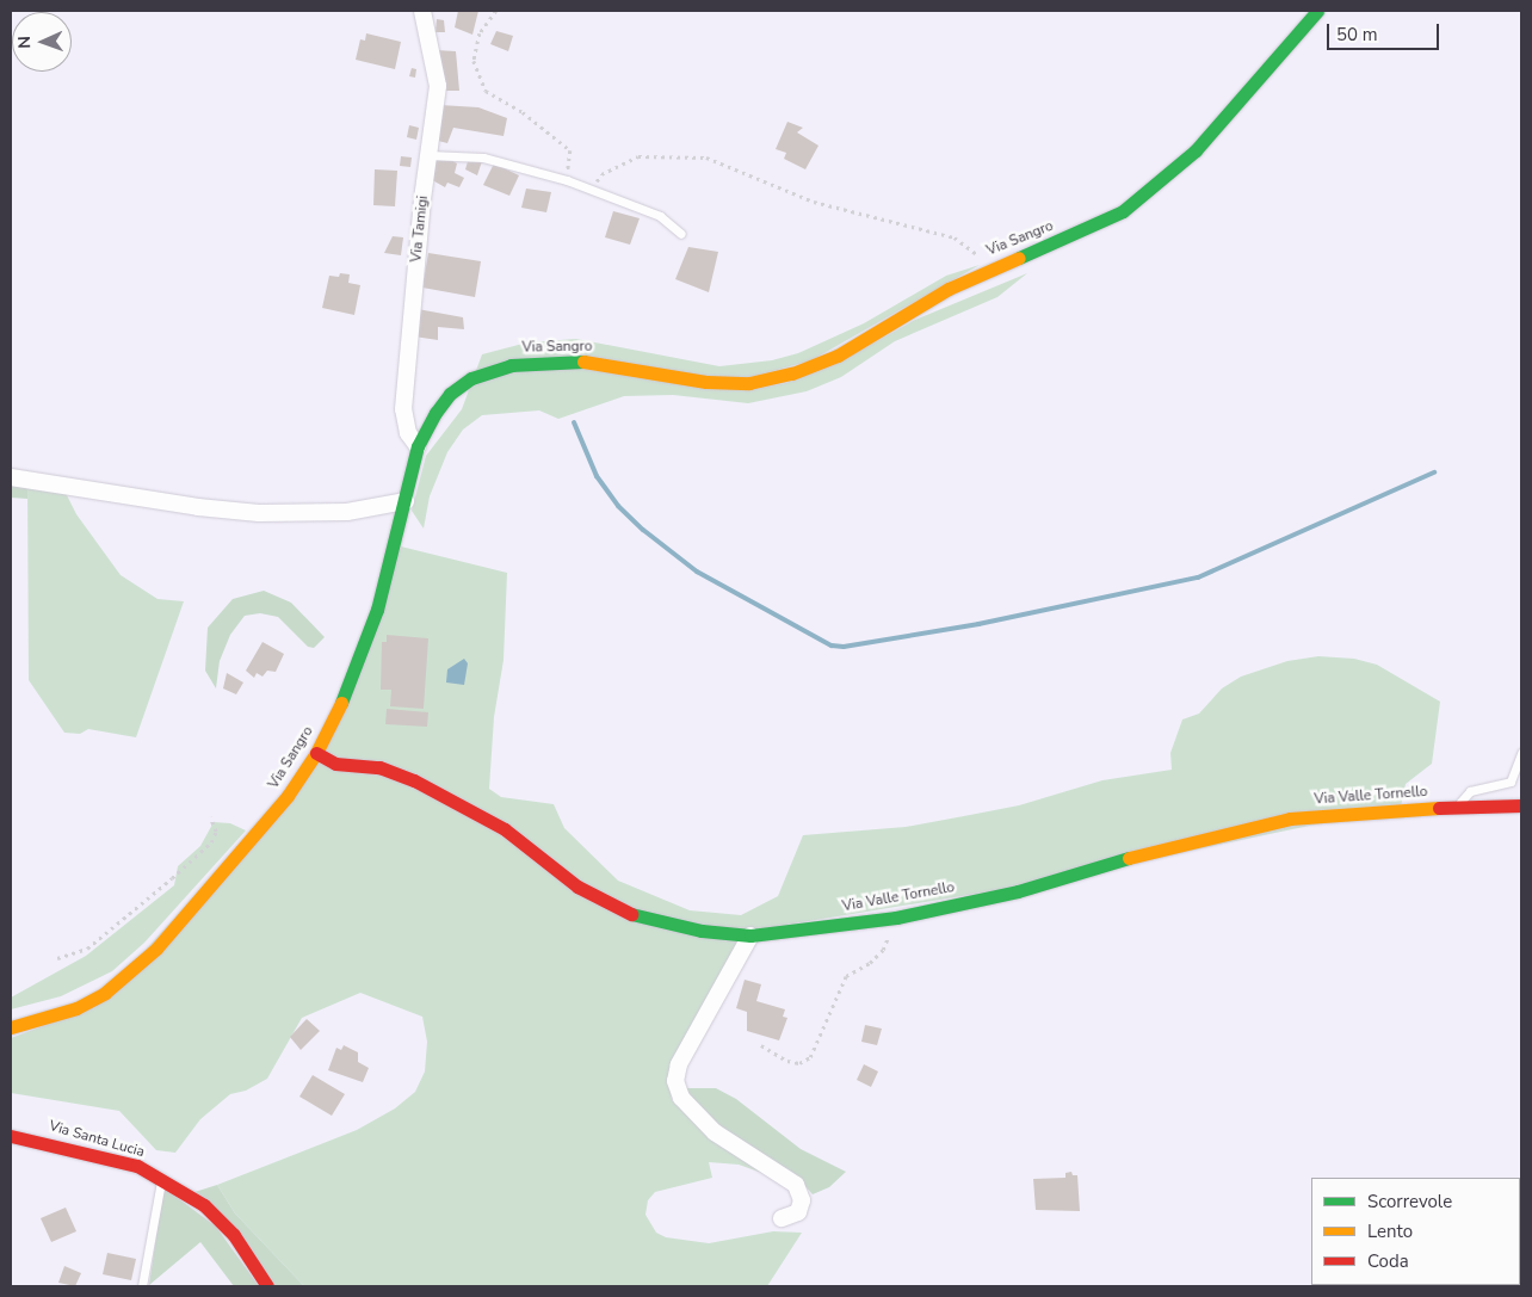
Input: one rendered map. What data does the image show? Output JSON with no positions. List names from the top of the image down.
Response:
{
  "streets": {
    "street": [
      "Via Tamigi",
      "Via Sangro",
      "Via Valle Tornello",
      "Via Santa Lucia"
    ]
  },
  "crossings": [
    ["Via Tamigi", "Via Sangro"],
    ["Via Sangro", "Via Valle Tornello"]
  ],
  "legend": ["Scorrevole", "Lento", "Coda"],
  "scale_bar": "50 m",
  "north": "left"
}
